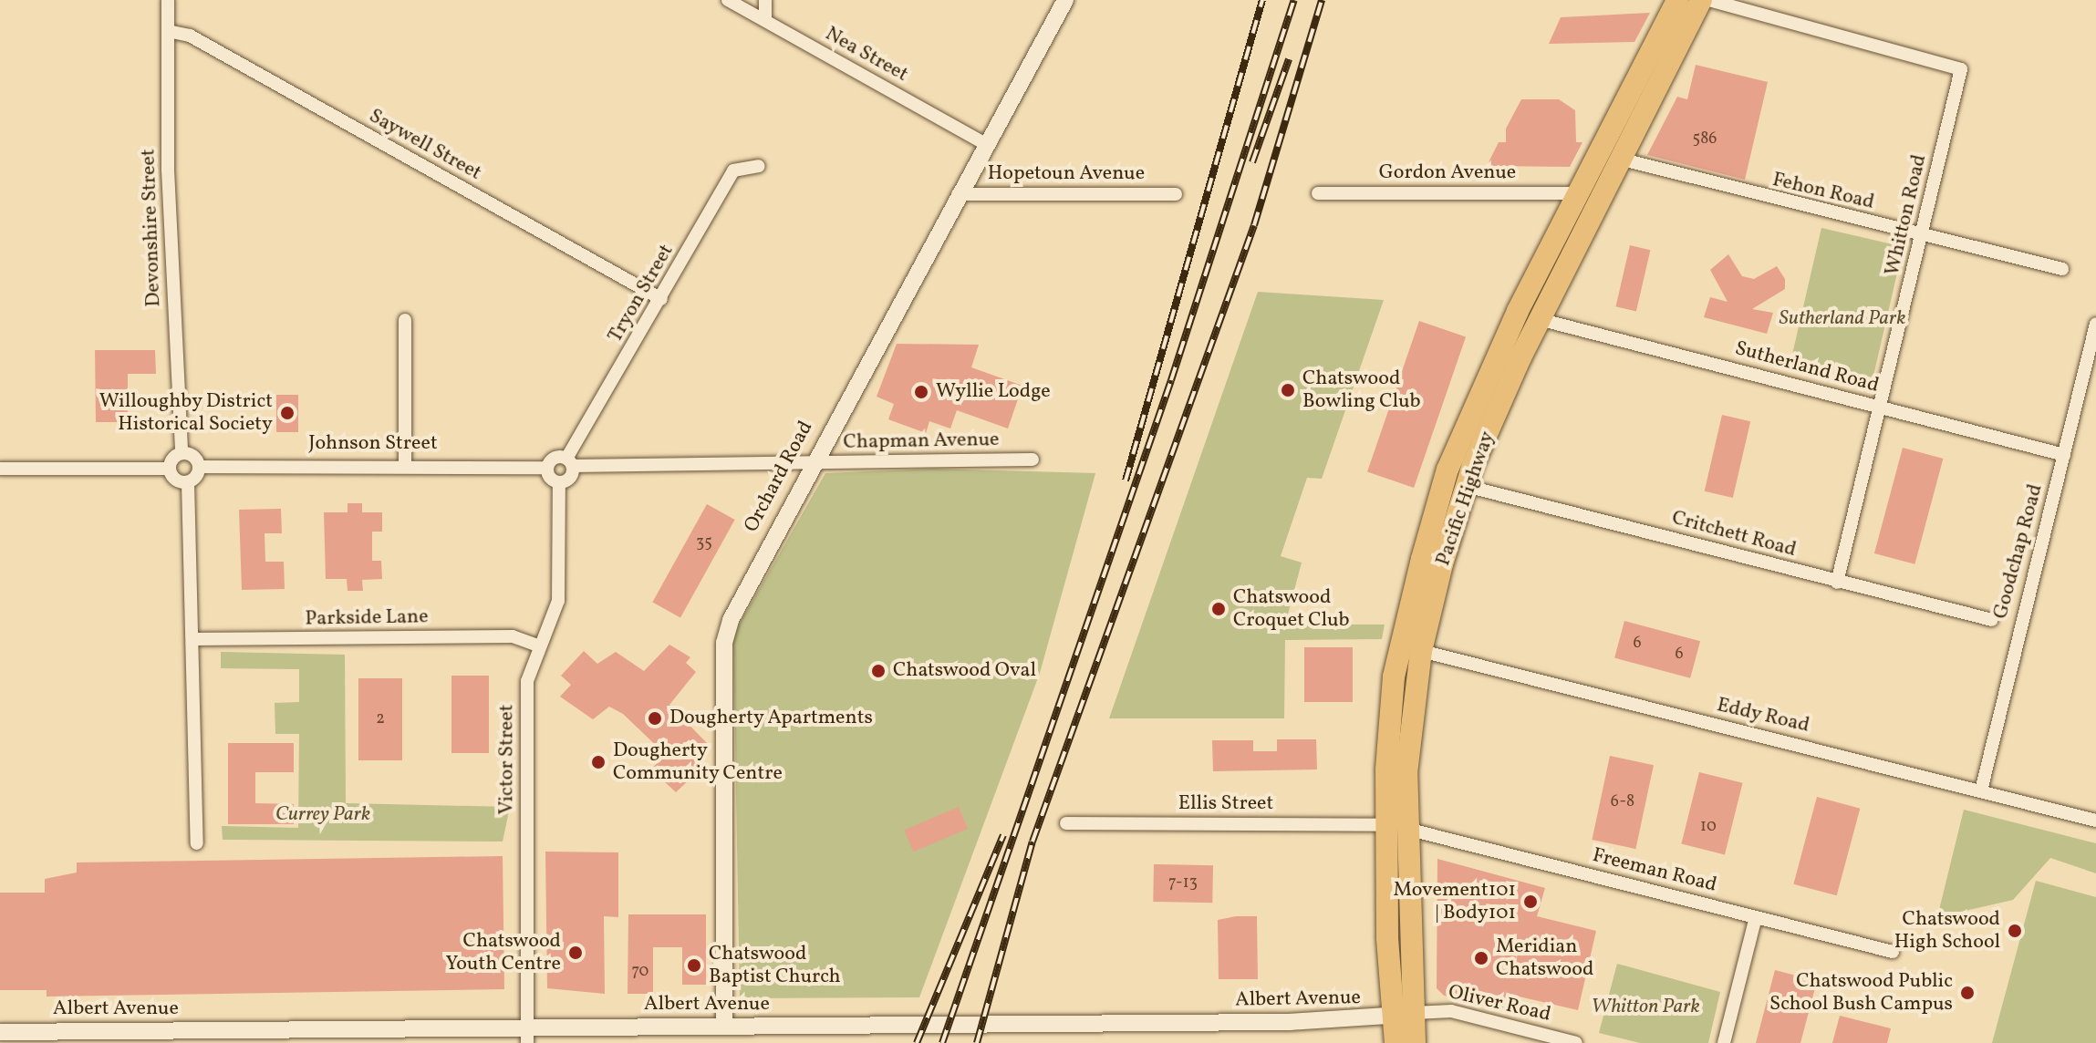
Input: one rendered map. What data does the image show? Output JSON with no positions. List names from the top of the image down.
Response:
{
  "streets": {
    "highway": ["Pacific Highway"],
    "main road": ["Orchard Road", "Albert Avenue"],
    "street": [
      "Nea Street",
      "Saywell Street",
      "Gordon Avenue",
      "Hopetoun Avenue",
      "Fehon Road",
      "Whitton Road",
      "Devonshire Street",
      "Tryon Street",
      "Sutherland Road",
      "Chapman Avenue",
      "Johnson Street",
      "Critchett Road",
      "Goodchap Road",
      "Parkside Lane",
      "Eddy Road",
      "Victor Street",
      "Ellis Street",
      "Freeman Road",
      "Oliver Road"
    ]
  },
  "crossings": [
    ["Nea Street", "Orchard Road"],
    ["Saywell Street", "Devonshire Street"],
    ["Saywell Street", "Tryon Street"],
    ["Gordon Avenue", "Pacific Highway"],
    ["Hopetoun Avenue", "Orchard Road"],
    ["Fehon Road", "Whitton Road"],
    ["Fehon Road", "Pacific Highway"],
    ["Whitton Road", "Sutherland Road"],
    ["Whitton Road", "Critchett Road"],
    ["Devonshire Street", "Johnson Street"],
    ["Tryon Street", "Victor Street"],
    ["Sutherland Road", "Pacific Highway"],
    ["Sutherland Road", "Goodchap Road"],
    ["Chapman Avenue", "Orchard Road"],
    ["Orchard Road", "Albert Avenue"],
    ["Pacific Highway", "Critchett Road"],
    ["Pacific Highway", "Eddy Road"],
    ["Pacific Highway", "Ellis Street"],
    ["Pacific Highway", "Freeman Road"],
    ["Pacific Highway", "Albert Avenue"],
    ["Pacific Highway", "Oliver Road"],
    ["Goodchap Road", "Eddy Road"],
    ["Parkside Lane", "Victor Street"],
    ["Victor Street", "Albert Avenue"],
    ["Ellis Street", "Freeman Road"],
    ["Albert Avenue", "Oliver Road"]
  ],
  "parks": ["Sutherland Park", "Currey Park", "Whitton Park"],
  "places": [
    "Chatswood Bowling Club",
    "Wyllie Lodge",
    "Willoughby District Historical Society",
    "Chatswood Croquet Club",
    "Chatswood Oval",
    "Dougherty Apartments",
    "Dougherty Community Centre",
    "Movement101 | Body101",
    "Chatswood High School",
    "Chatswood Youth Centre",
    "Meridian Chatswood",
    "Chatswood Baptist Church",
    "Chatswood Public School Bush Campus"
  ],
  "house_numbers": [
    "586",
    "35",
    "6",
    "6",
    "2",
    "6-8",
    "10",
    "7-13",
    "70"
  ]
}
